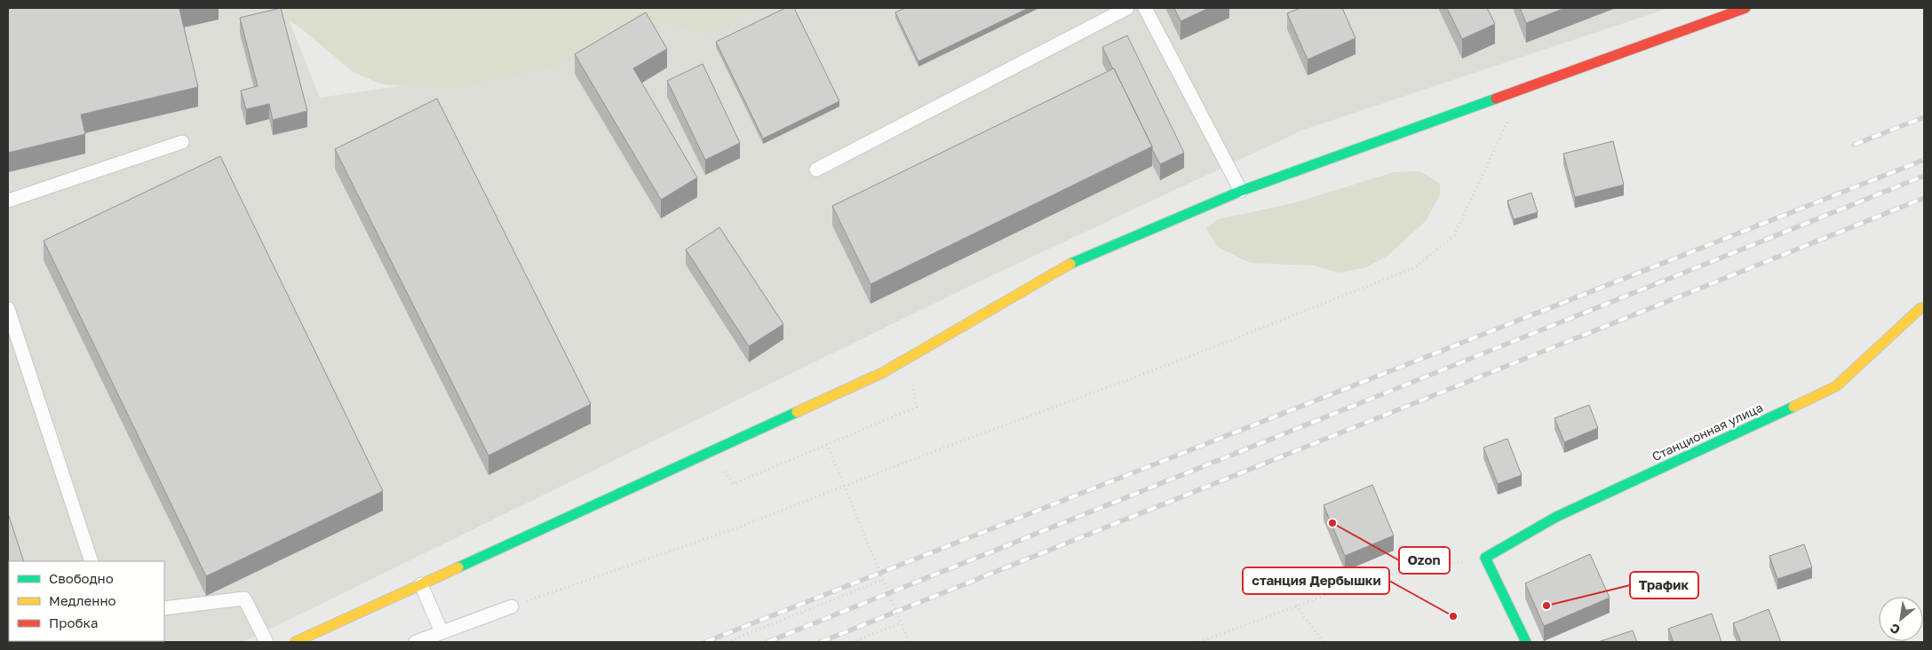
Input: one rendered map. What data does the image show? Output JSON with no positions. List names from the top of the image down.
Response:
{
  "streets": {
    "street": ["Станционная улица"]
  },
  "places": ["Ozon", "Трафик", "станция Дербышки"],
  "legend": ["Свободно", "Медленно", "Пробка"],
  "north": "bottom left"
}
